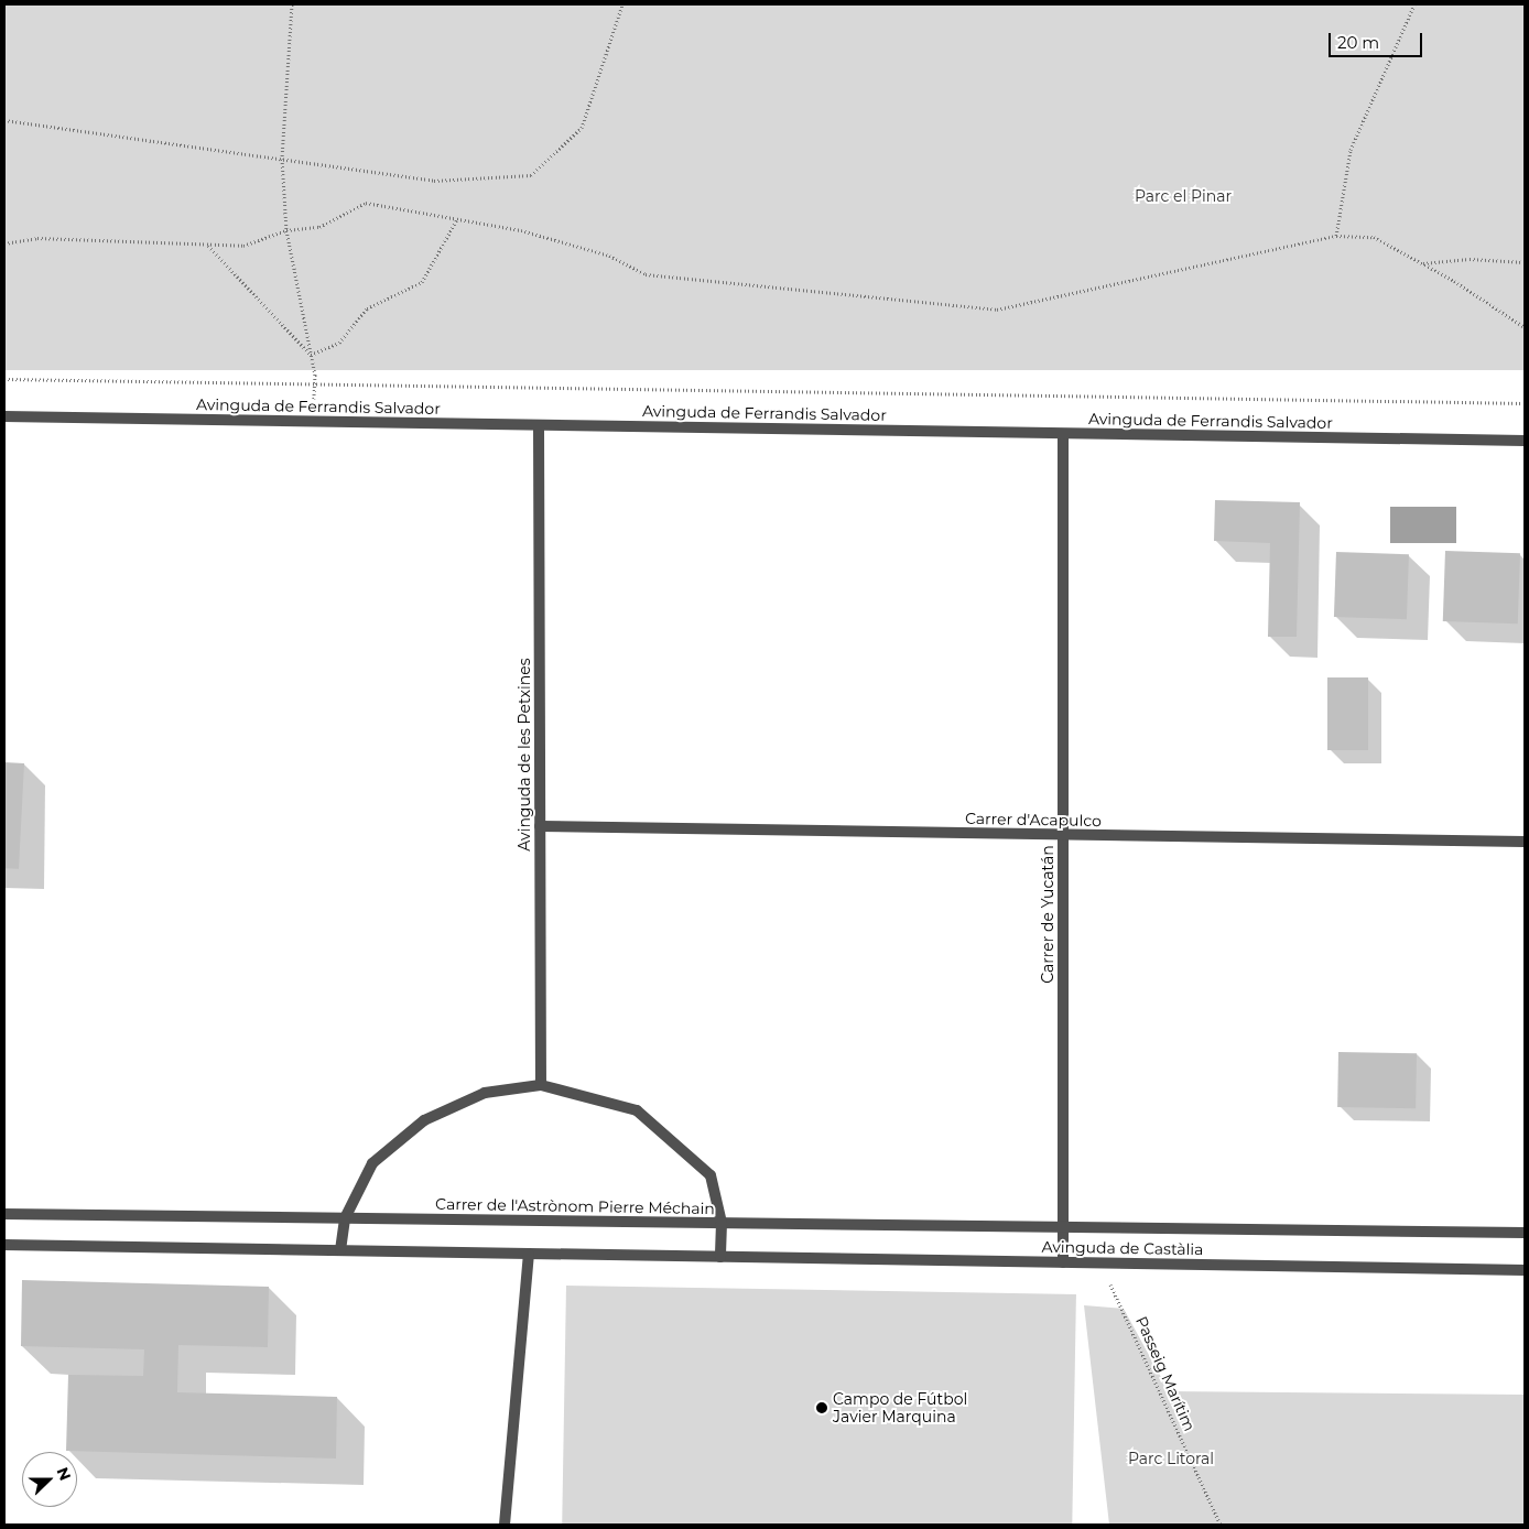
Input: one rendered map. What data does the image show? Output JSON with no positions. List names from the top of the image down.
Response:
{
  "streets": {
    "street": [
      "Avinguda de Ferrandis Salvador",
      "Avinguda de les Petxines",
      "Carrer d'Acapulco",
      "Carrer de Yucatán",
      "Carrer de l'Astrònom Pierre Méchain",
      "Avinguda de Castàlia"
    ],
    "path": ["Passeig Marítim"]
  },
  "crossings": [
    ["Avinguda de Ferrandis Salvador", "Avinguda de les Petxines"],
    ["Avinguda de Ferrandis Salvador", "Carrer de Yucatán"],
    ["Avinguda de les Petxines", "Carrer d'Acapulco"],
    ["Carrer d'Acapulco", "Carrer de Yucatán"],
    ["Carrer de Yucatán", "Avinguda de Castàlia"],
    ["Carrer de l'Astrònom Pierre Méchain", "Avinguda de Castàlia"],
    ["Avinguda de Castàlia", "Passeig Marítim"]
  ],
  "parks": ["Parc el Pinar", "Parc Litoral"],
  "places": ["Campo de Fútbol Javier Marquina"],
  "scale_bar": "20 m",
  "north": "right"
}
